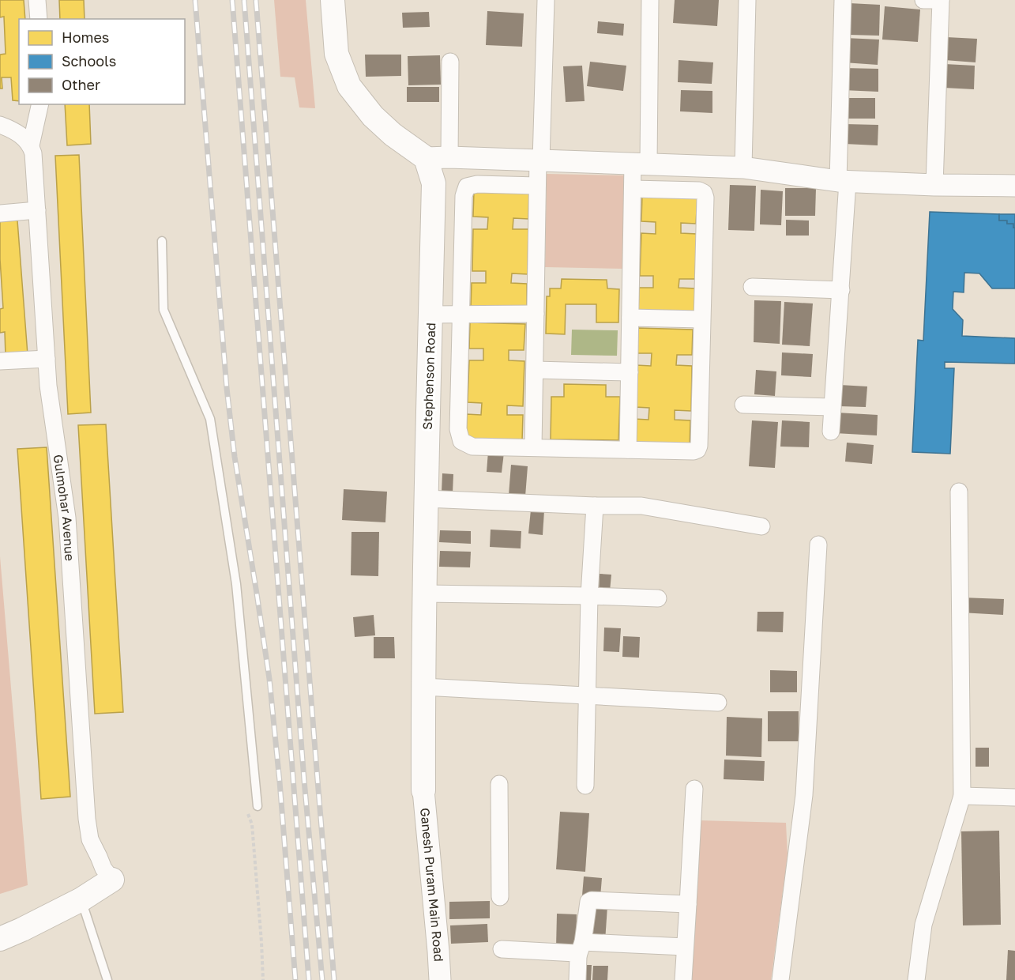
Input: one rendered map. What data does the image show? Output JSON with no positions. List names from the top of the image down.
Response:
{
  "streets": {
    "main road": ["Stephenson Road"],
    "street": ["Gulmohar Avenue", "Ganesh Puram Main Road"]
  },
  "crossings": [
    ["Stephenson Road", "Ganesh Puram Main Road"]
  ],
  "legend": ["Homes", "Schools", "Other"]
}
